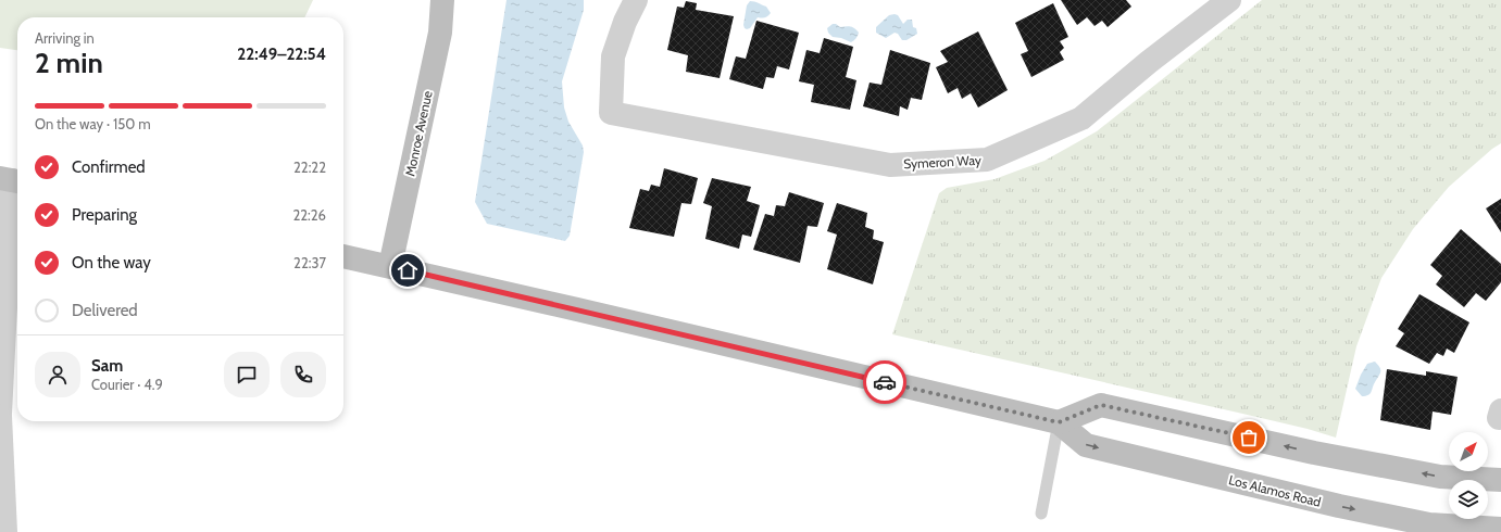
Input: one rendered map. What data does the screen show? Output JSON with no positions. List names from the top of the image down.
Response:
{
  "streets": {
    "main road": ["Monroe Avenue", "Los Alamos Road"],
    "street": ["Symeron Way"]
  },
  "crossings": [
    ["Monroe Avenue", "Los Alamos Road"]
  ],
  "north": "top right",
  "page": {
    "heading": ["2 min", "Arriving in", "22:49–22:54"],
    "panel": ["Sam", "Courier · 4.9"],
    "bar": "On the way · 150 m",
    "list": [
      ["Confirmed", "22:22"],
      ["Preparing", "22:26"],
      ["On the way", "22:37"],
      "Delivered"
    ]
  }
}
